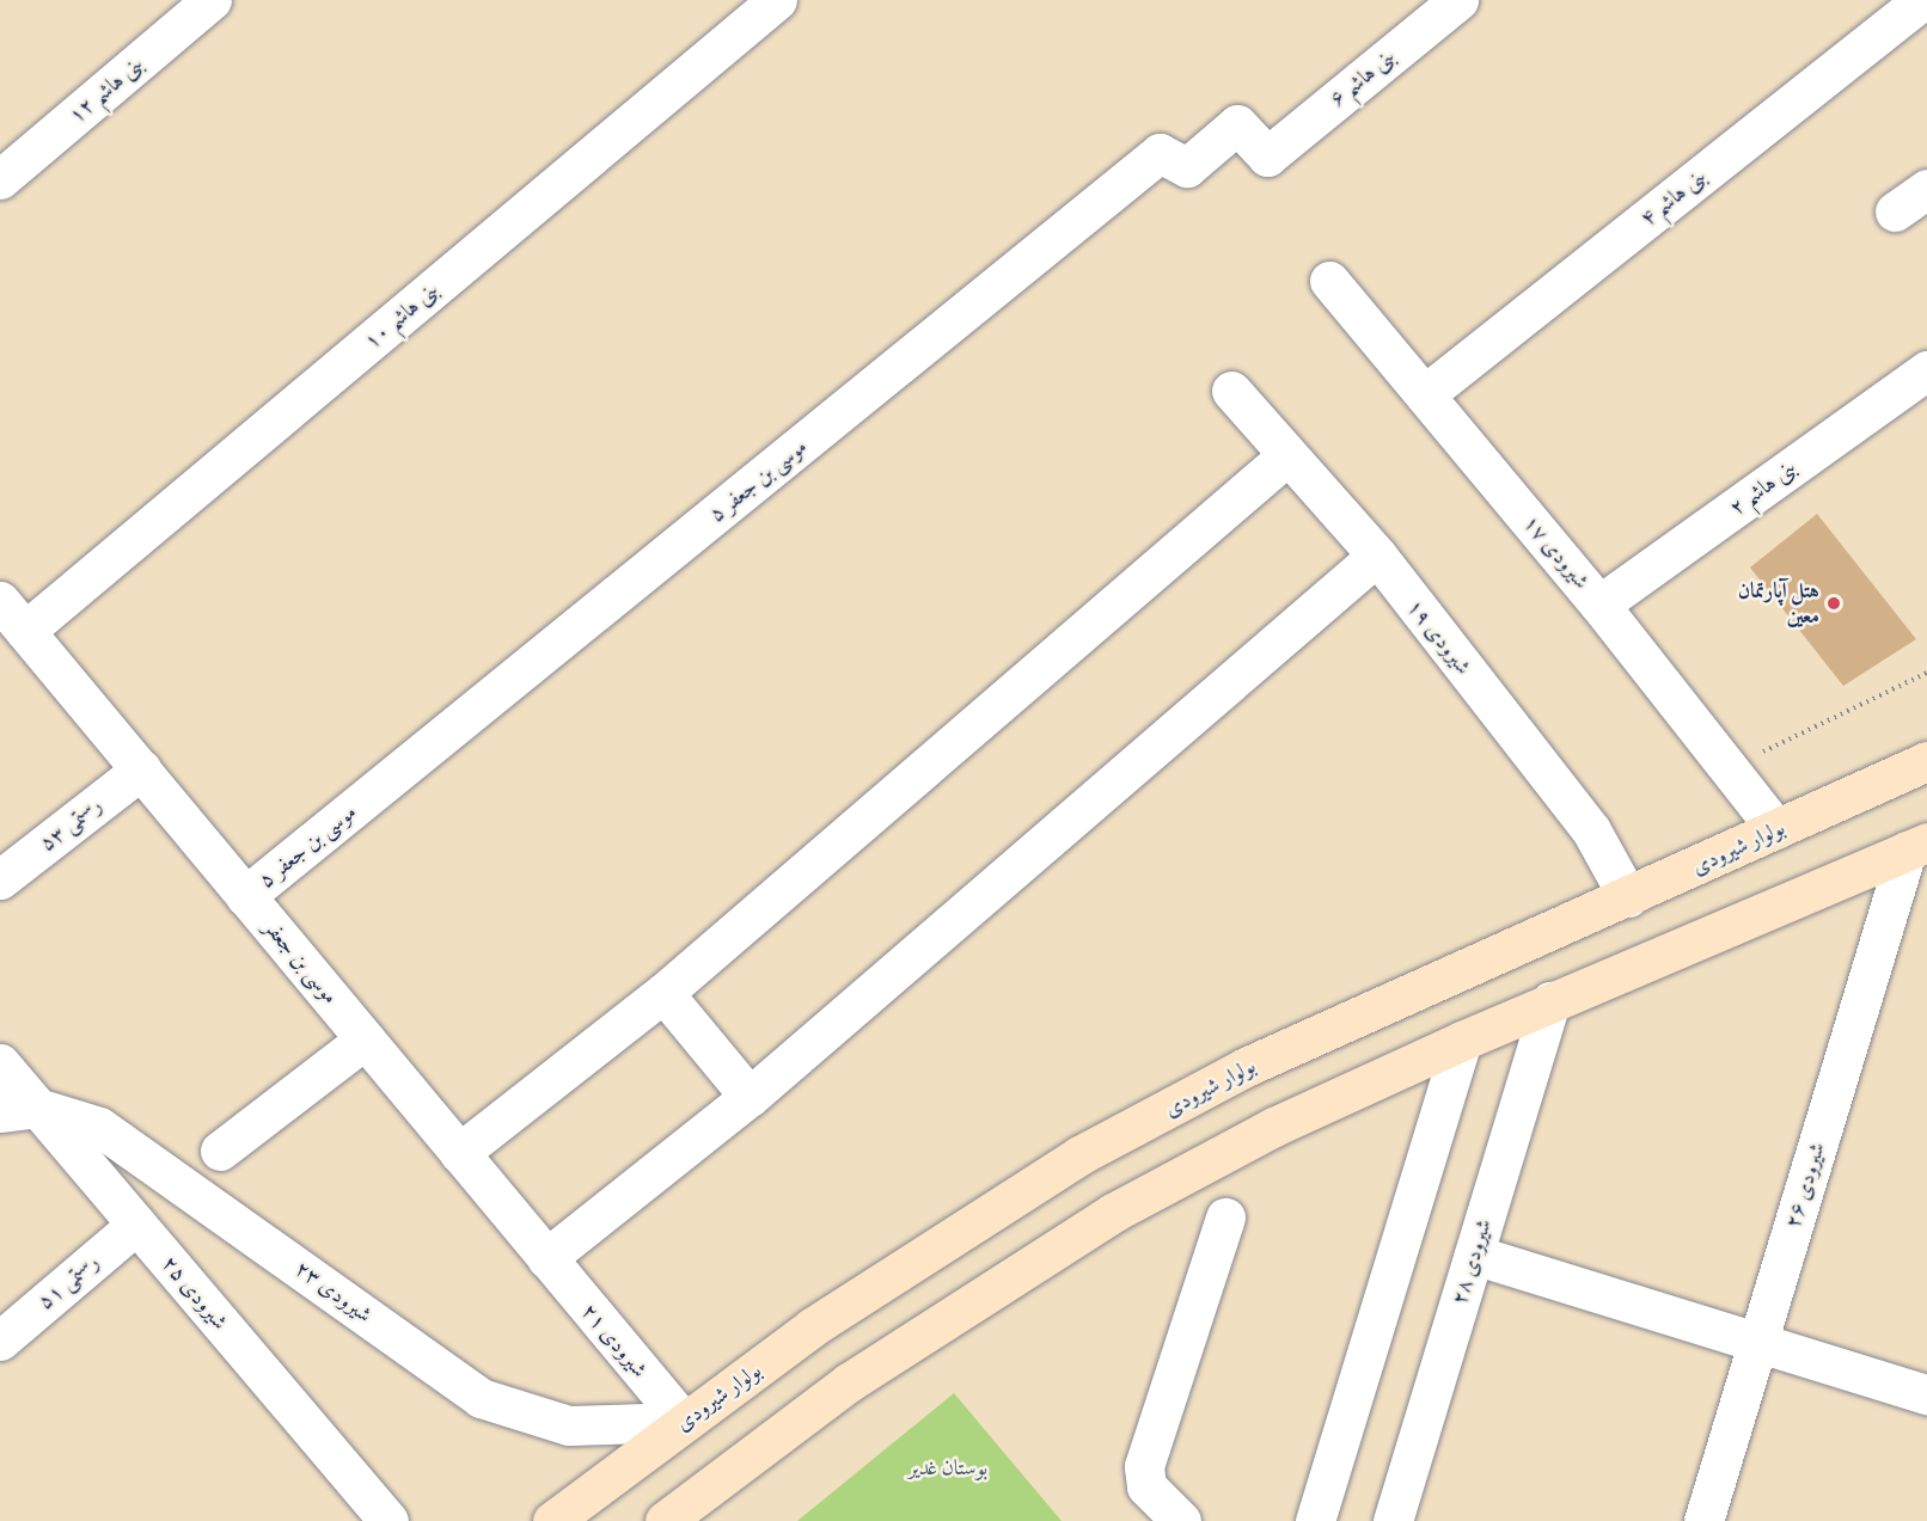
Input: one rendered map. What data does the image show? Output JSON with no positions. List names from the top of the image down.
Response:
{
  "streets": {
    "main road": ["بولوار شیرودی"],
    "street": [
      "بنی هاشم ۶",
      "بنی هاشم ۱۲",
      "بنی هاشم ۴",
      "بنی هاشم ۱۰",
      "موسی بن جعفر ۵",
      "بنی هاشم ۲",
      "شیرودی ۱۷",
      "شیرودی ۱۹",
      "رستمی ۵۳",
      "موسی بن جعفر",
      "شیرودی ۲۶",
      "شیرودی ۲۸",
      "رستمی ۵۱",
      "شیرودی ۲۳",
      "شیرودی ۲۵",
      "شیرودی ۲۱"
    ]
  },
  "crossings": [
    ["بنی هاشم ۶", "موسی بن جعفر ۵"],
    ["بنی هاشم ۴", "شیرودی ۱۷"],
    ["بنی هاشم ۱۰", "موسی بن جعفر"],
    ["موسی بن جعفر ۵", "موسی بن جعفر"],
    ["بنی هاشم ۲", "شیرودی ۱۷"],
    ["شیرودی ۱۷", "بولوار شیرودی"],
    ["شیرودی ۱۹", "بولوار شیرودی"],
    ["رستمی ۵۳", "موسی بن جعفر"],
    ["بولوار شیرودی", "شیرودی ۲۳"],
    ["بولوار شیرودی", "شیرودی ۲۱"],
    ["موسی بن جعفر", "شیرودی ۲۱"],
    ["رستمی ۵۱", "شیرودی ۲۵"],
    ["شیرودی ۲۳", "شیرودی ۲۵"],
    ["شیرودی ۲۳", "شیرودی ۲۱"]
  ],
  "parks": ["بوستان غدیر"],
  "places": ["هتل آپارتمان معین"]
}
